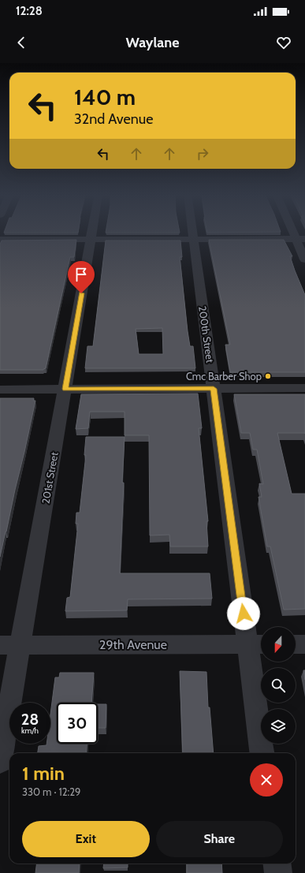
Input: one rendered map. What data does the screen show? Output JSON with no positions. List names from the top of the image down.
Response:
{
  "streets": {
    "street": ["200th Street", "201st Street", "29th Avenue"]
  },
  "crossings": [
    ["200th Street", "29th Avenue"],
    ["201st Street", "29th Avenue"]
  ],
  "places": ["Cmc Barber Shop"],
  "north": "bottom",
  "page": {
    "status": "12:28",
    "header": "Waylane",
    "turn": ["140 m", "32nd Avenue"],
    "speed": "28 km/h",
    "limit": "30",
    "heading": ["1 min", "330 m · 12:29"],
    "buttons": ["Exit", "Share"]
  }
}
